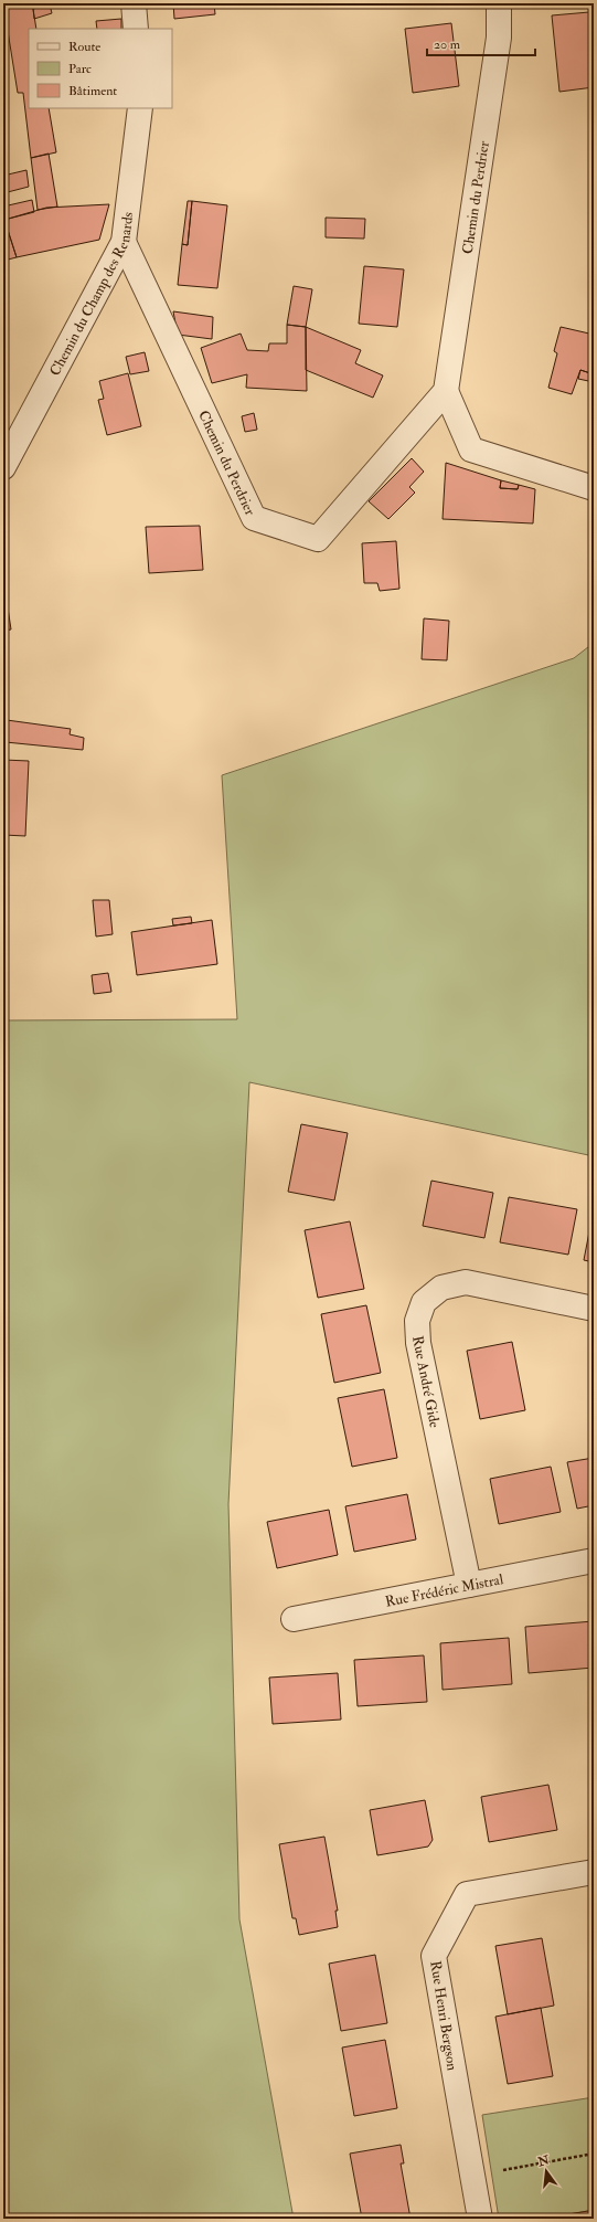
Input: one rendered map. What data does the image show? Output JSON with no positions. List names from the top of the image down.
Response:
{
  "streets": {
    "street": [
      "Chemin du Perdrier",
      "Chemin du Champ des Renards",
      "Rue André Gide",
      "Rue Frédéric Mistral",
      "Rue Henri Bergson"
    ]
  },
  "crossings": [
    ["Chemin du Perdrier", "Chemin du Champ des Renards"],
    ["Rue André Gide", "Rue Frédéric Mistral"]
  ],
  "legend": ["Route", "Parc", "Bâtiment"],
  "scale_bar": "20 m",
  "north": "top"
}
